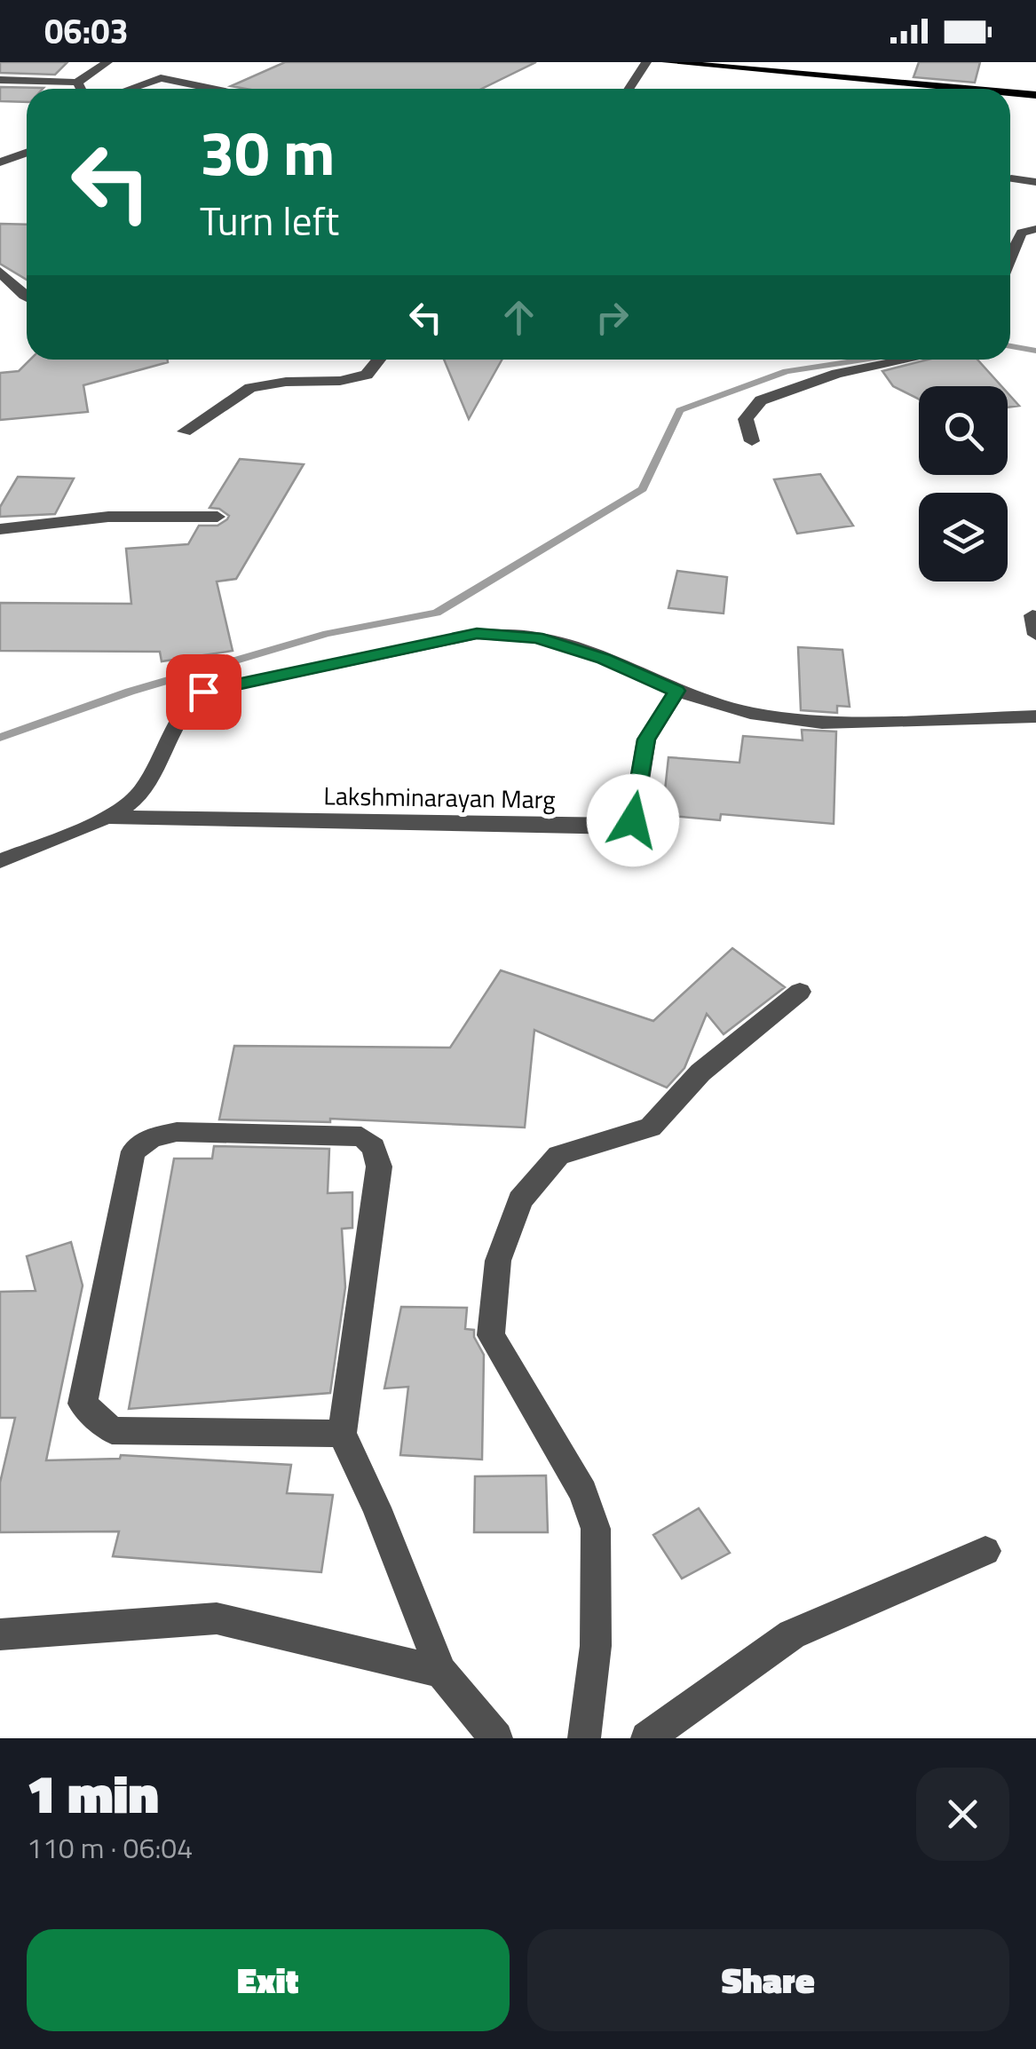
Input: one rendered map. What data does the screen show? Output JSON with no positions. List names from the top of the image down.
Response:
{
  "streets": {
    "street": ["Lakshminarayan Marg"]
  },
  "page": {
    "status": "06:03",
    "turn": ["30 m", "Turn left"],
    "heading": ["1 min", "110 m · 06:04"],
    "buttons": ["Exit", "Share"]
  }
}
